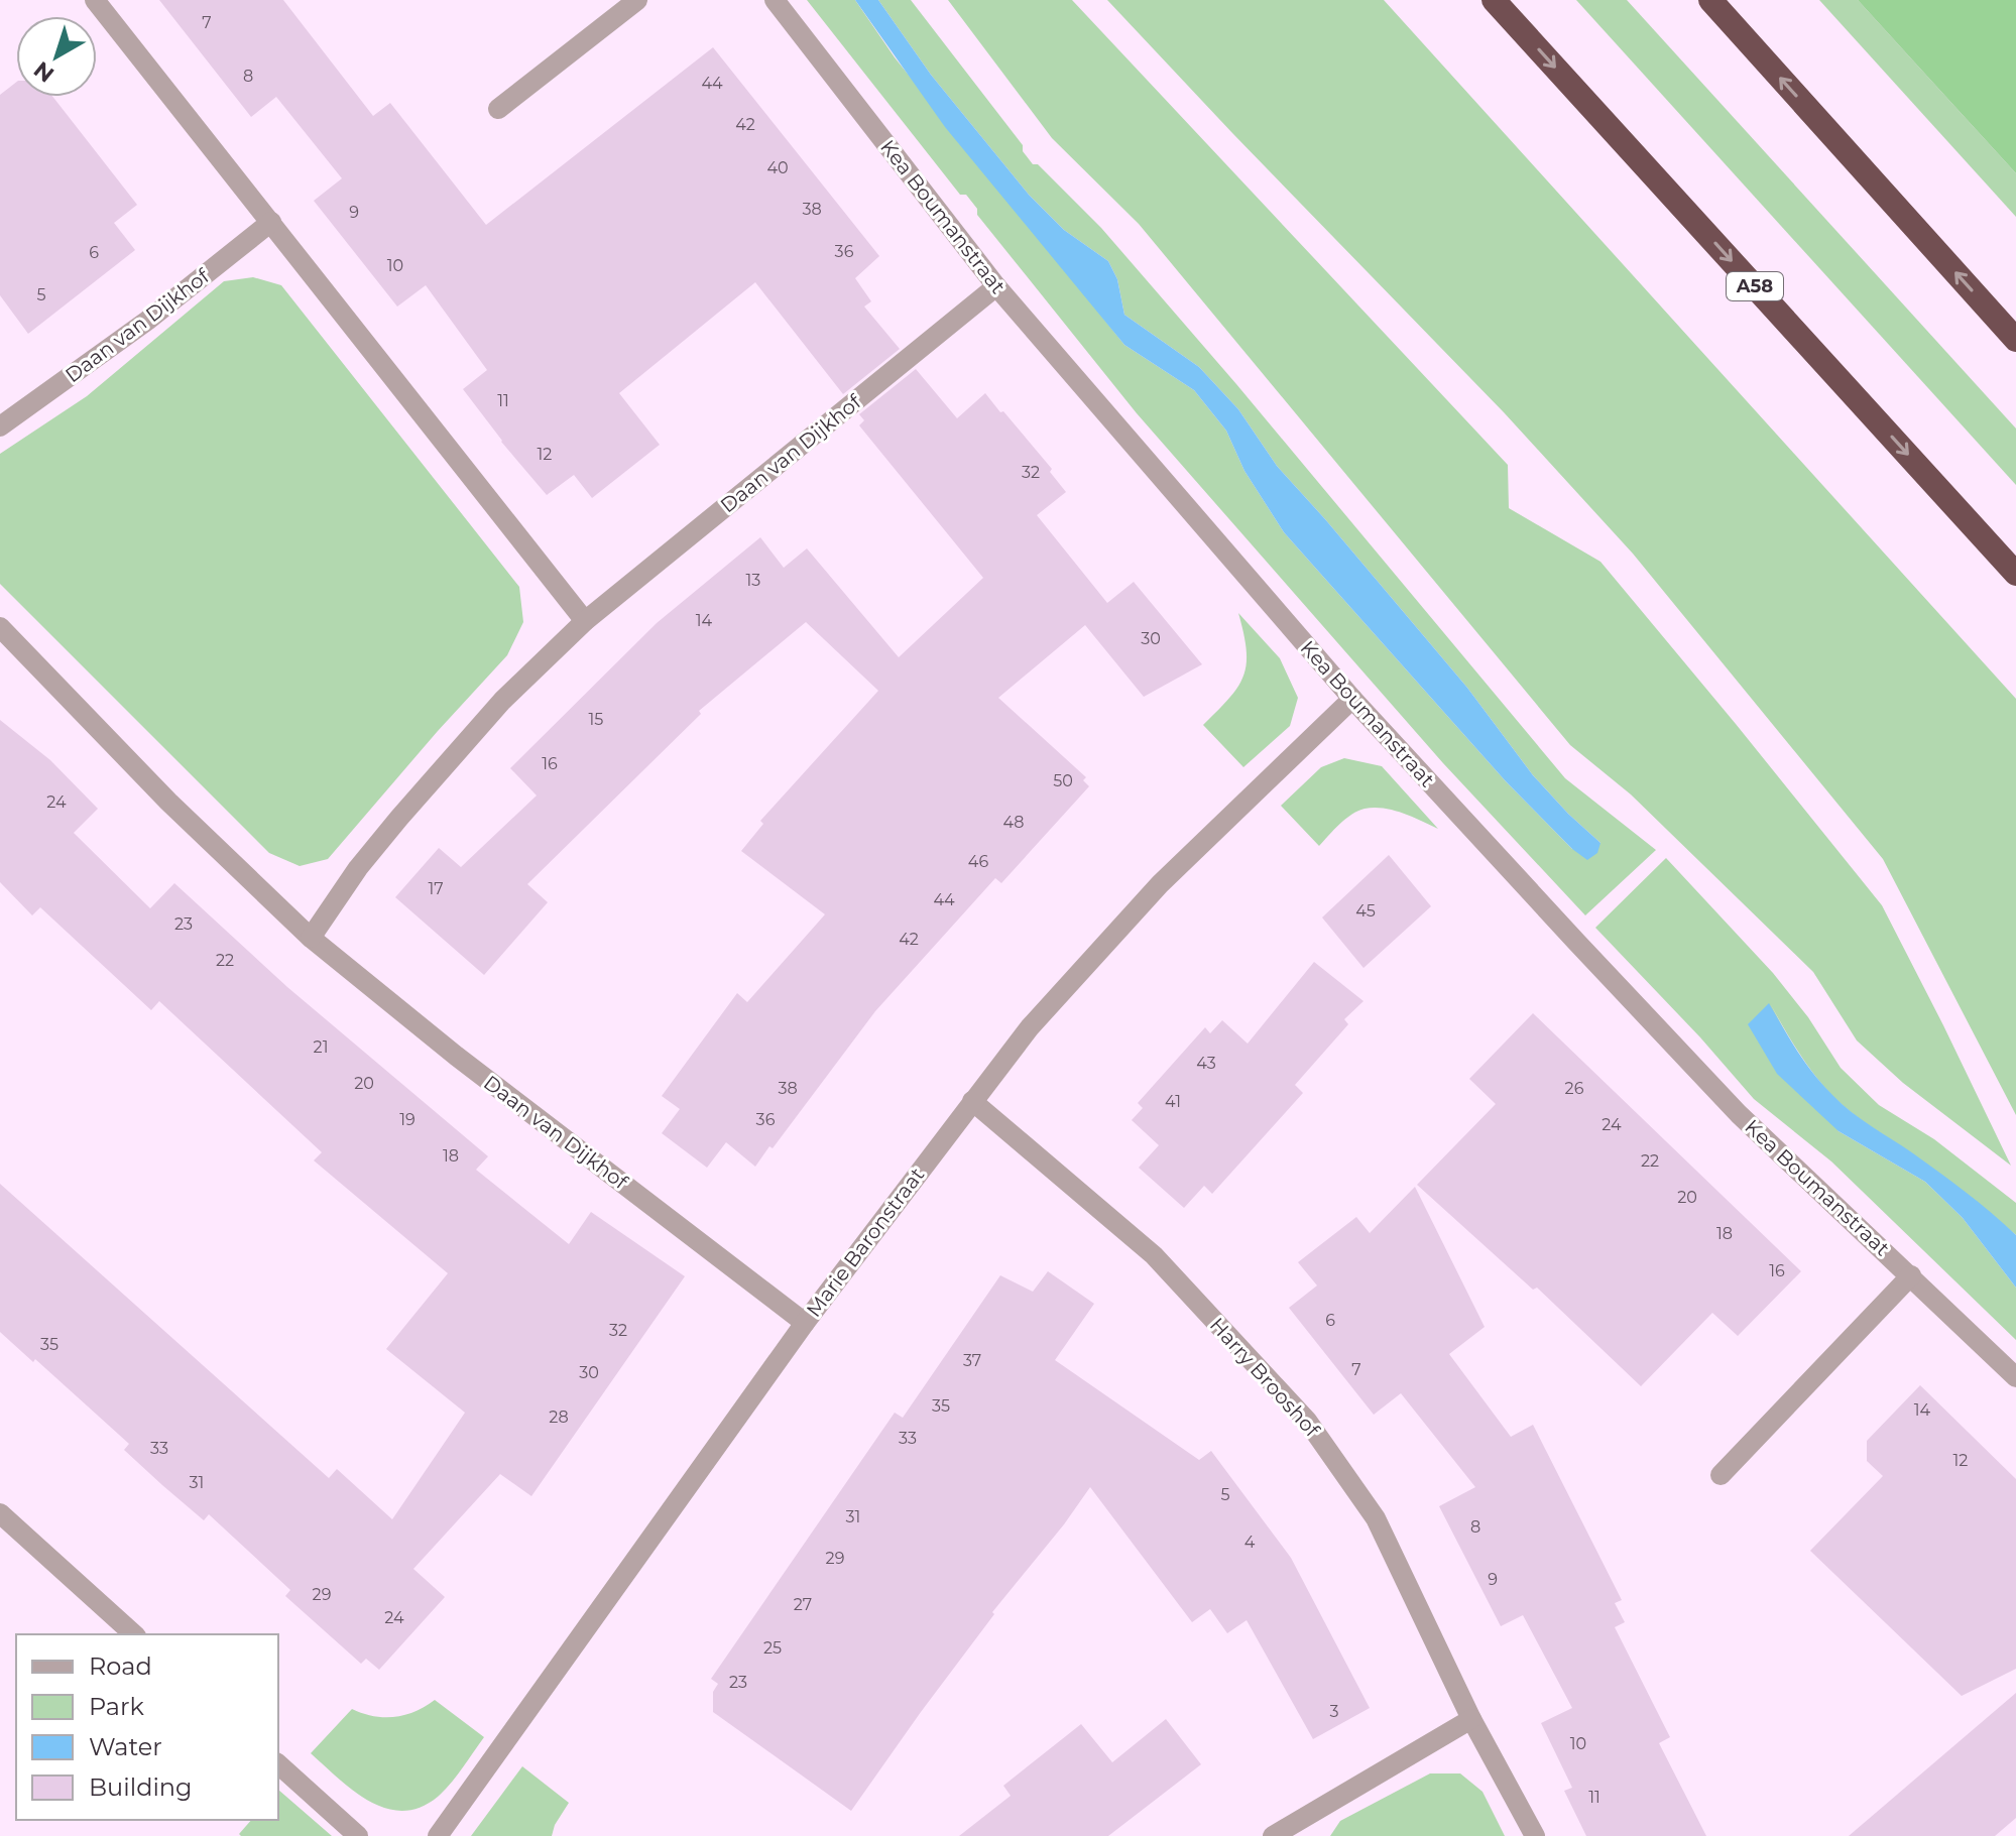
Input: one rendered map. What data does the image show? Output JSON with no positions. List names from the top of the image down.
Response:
{
  "streets": {
    "highway": ["A58"],
    "street": [
      "Kea Boumanstraat",
      "Daan van Dijkhof",
      "Marie Baronstraat",
      "Harry Brooshof"
    ]
  },
  "crossings": [
    ["Kea Boumanstraat", "Daan van Dijkhof"],
    ["Kea Boumanstraat", "Marie Baronstraat"],
    ["Daan van Dijkhof", "Marie Baronstraat"],
    ["Marie Baronstraat", "Harry Brooshof"]
  ],
  "house_numbers": [
    "7",
    "8",
    "44",
    "42",
    "40",
    "38",
    "9",
    "36",
    "6",
    "10",
    "5",
    "11",
    "12",
    "32",
    "13",
    "14",
    "30",
    "15",
    "16",
    "50",
    "24",
    "48",
    "46",
    "17",
    "44",
    "45",
    "23",
    "42",
    "22",
    "21",
    "43",
    "20",
    "38",
    "26",
    "41",
    "19",
    "36",
    "24",
    "18",
    "22",
    "20",
    "18",
    "16",
    "6",
    "32",
    "35",
    "37",
    "7",
    "30",
    "35",
    "14",
    "28",
    "33",
    "33",
    "12",
    "31",
    "5",
    "31",
    "8",
    "4",
    "29",
    "9",
    "29",
    "27",
    "24",
    "25",
    "23",
    "3",
    "10",
    "11"
  ],
  "legend": [
    "Road",
    "Park",
    "Water",
    "Building"
  ],
  "north": "bottom left"
}
